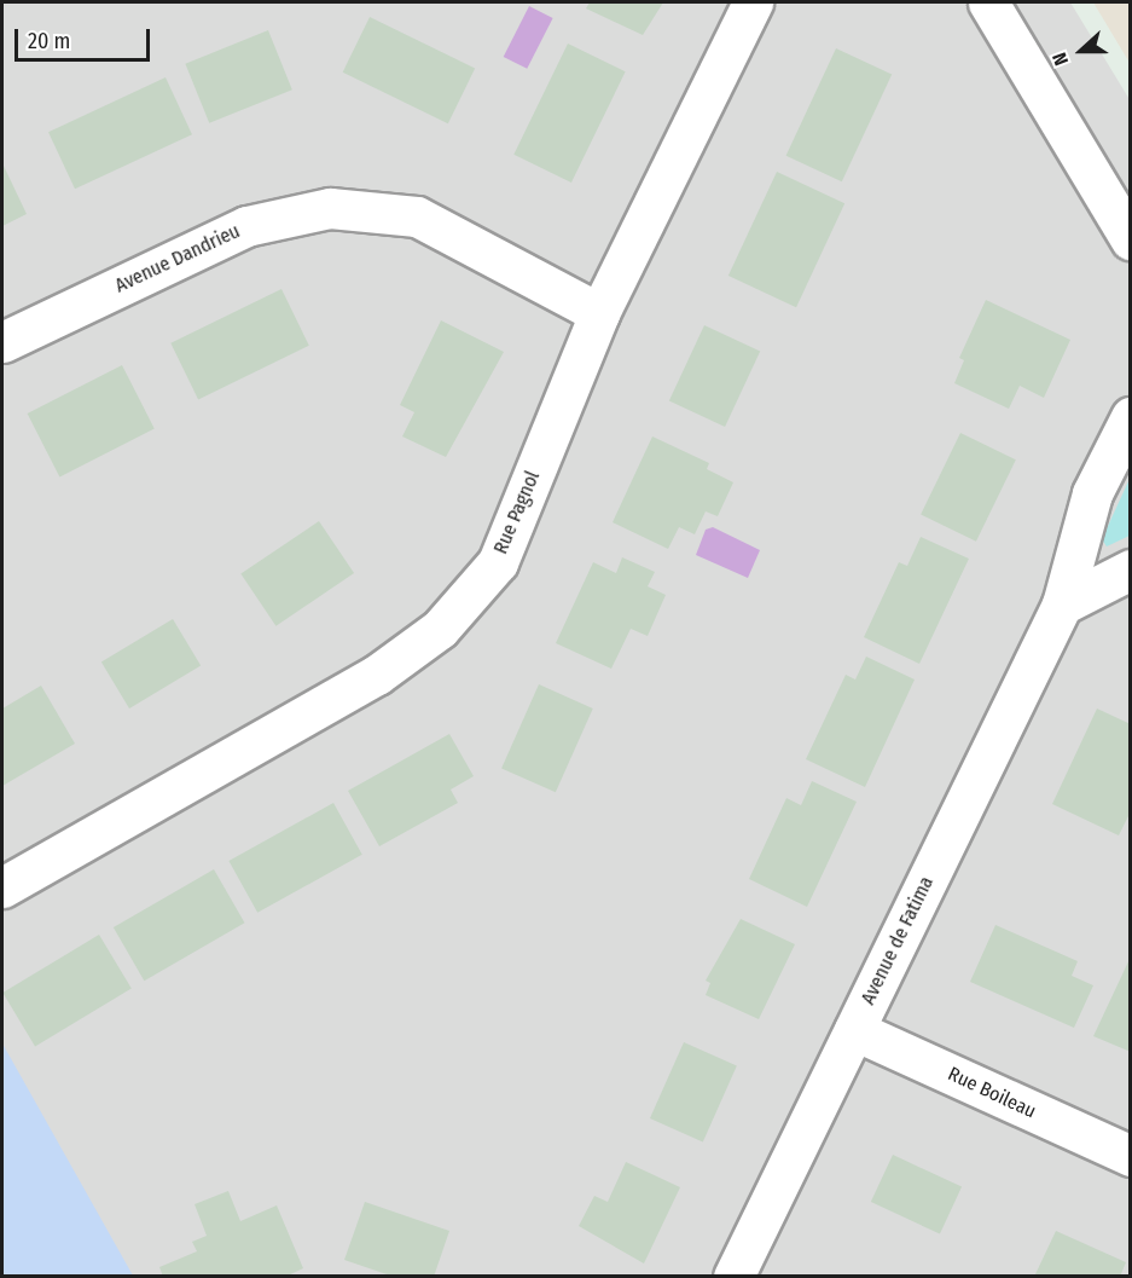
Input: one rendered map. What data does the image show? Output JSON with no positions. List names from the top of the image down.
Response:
{
  "streets": {
    "street": [
      "Avenue Dandrieu",
      "Rue Pagnol",
      "Avenue de Fatima",
      "Rue Boileau"
    ]
  },
  "crossings": [
    ["Avenue Dandrieu", "Rue Pagnol"],
    ["Avenue de Fatima", "Rue Boileau"]
  ],
  "scale_bar": "20 m",
  "north": "left"
}
